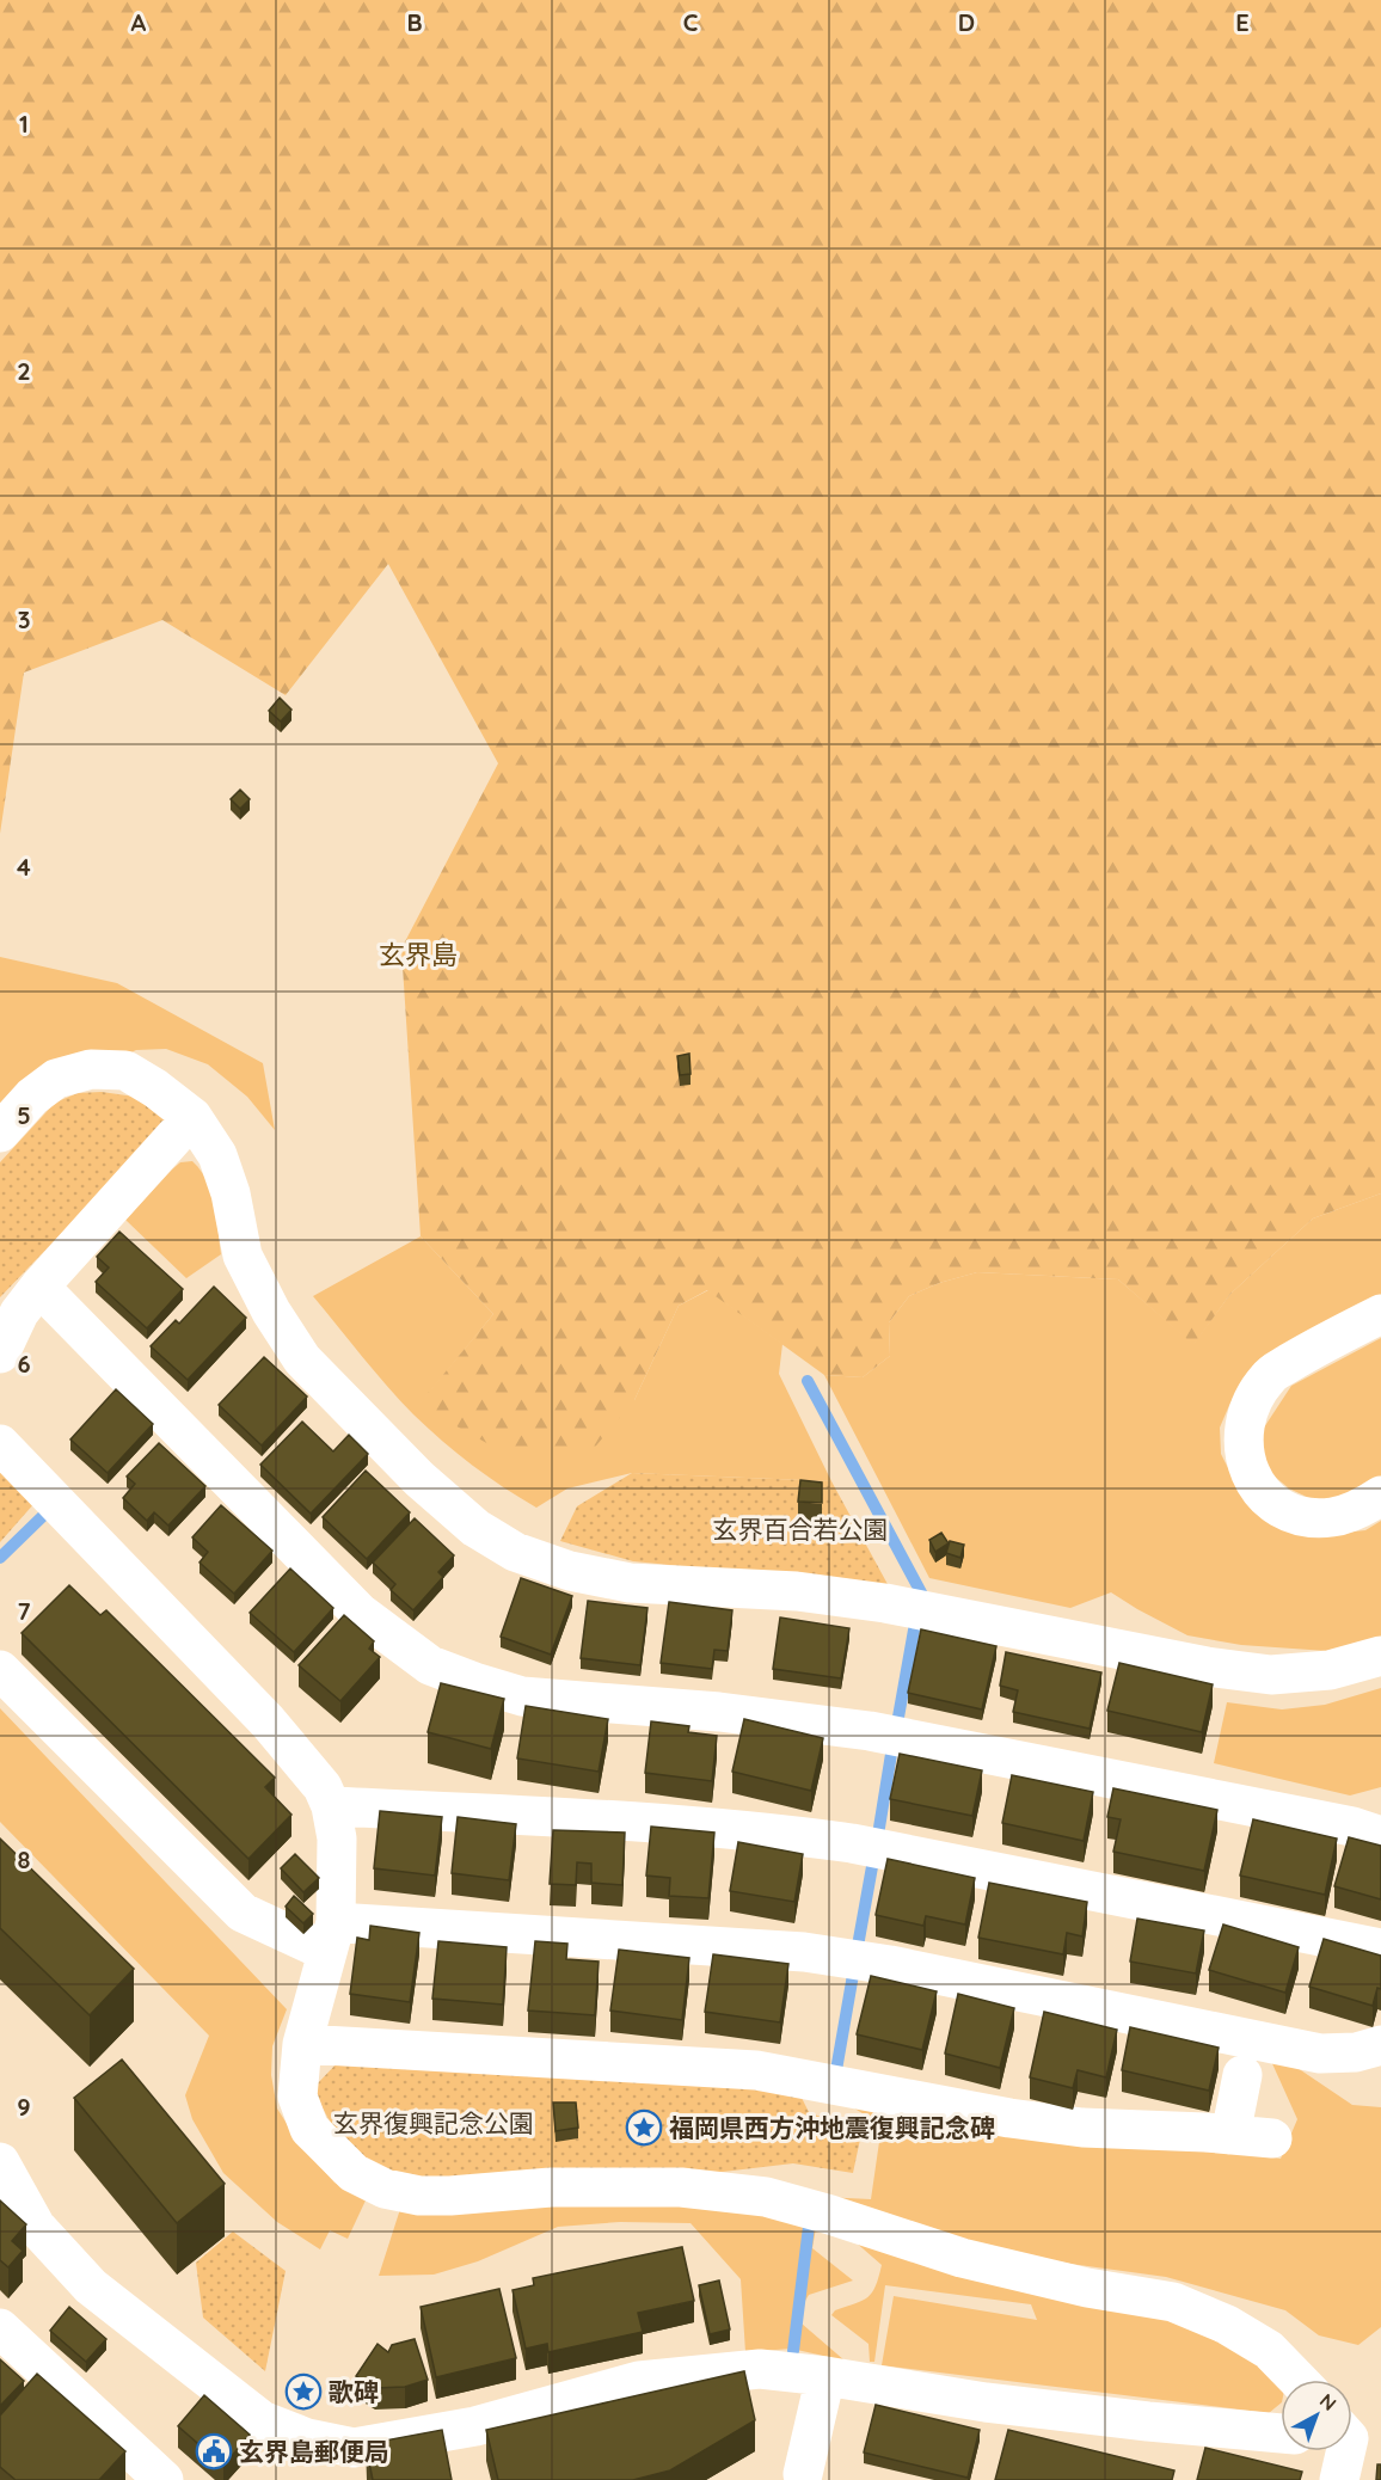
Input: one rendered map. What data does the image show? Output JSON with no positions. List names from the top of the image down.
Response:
{
  "districts": ["玄界島"],
  "parks": ["玄界百合若公園", "玄界復興記念公園"],
  "places": {
    "place": ["福岡県西方沖地震復興記念碑", "歌碑"],
    "public building": ["玄界島郵便局"]
  },
  "north": "top right",
  "grid": {
    "columns": [
      "A",
      "B",
      "C",
      "D",
      "E"
    ],
    "rows": [
      "1",
      "2",
      "3",
      "4",
      "5",
      "6",
      "7",
      "8",
      "9"
    ]
  }
}
